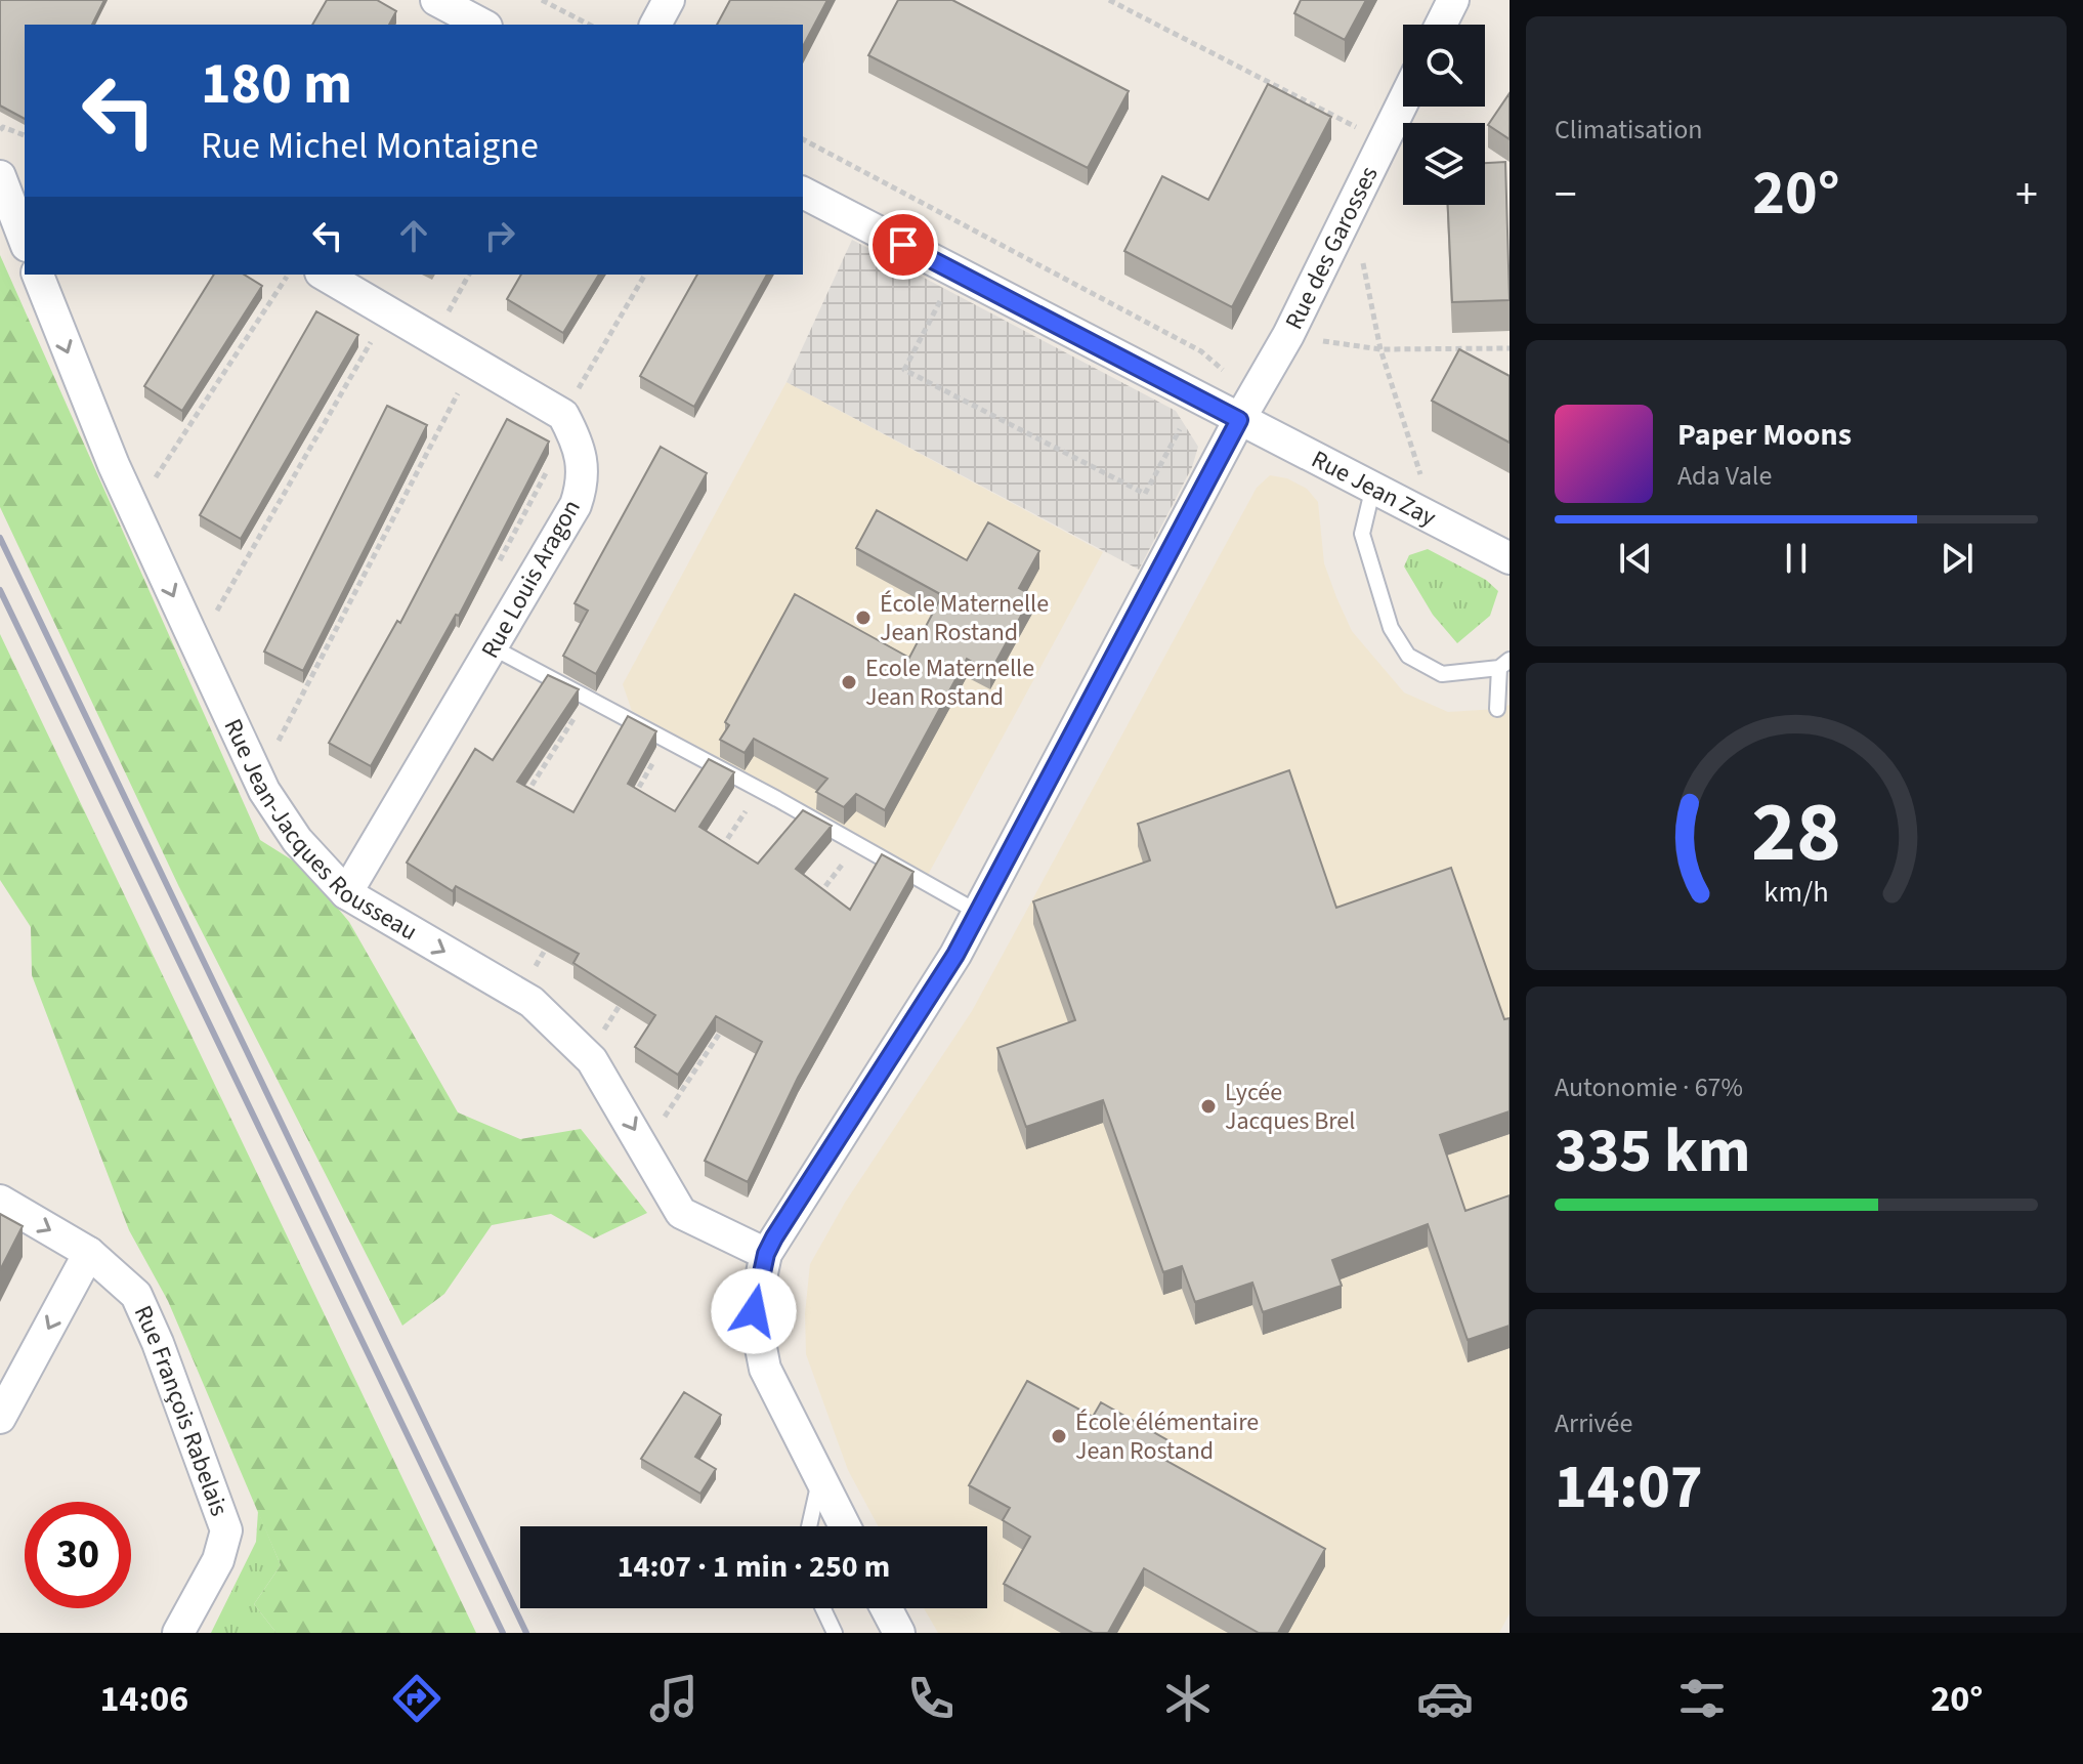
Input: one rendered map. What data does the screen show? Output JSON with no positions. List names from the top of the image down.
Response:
{
  "streets": {
    "street": [
      "Rue des Garosses",
      "Rue Jean Zay",
      "Rue Louis Aragon",
      "Rue Jean-Jacques Rousseau",
      "Rue François Rabelais"
    ]
  },
  "crossings": [
    ["Rue des Garosses", "Rue Jean Zay"],
    ["Rue des Garosses", "Rue Jean-Jacques Rousseau"],
    ["Rue Louis Aragon", "Rue Jean-Jacques Rousseau"]
  ],
  "one_way": ["Rue Jean-Jacques Rousseau"],
  "places": [
    "École Maternelle Jean Rostand",
    "Ecole Maternelle Jean Rostand",
    "Lycée Jacques Brel",
    "École élémentaire Jean Rostand"
  ],
  "page": {
    "tile": [
      "Climatisation",
      ["Autonomie · 67%", "335 km"],
      ["Arrivée", "14:07"]
    ],
    "turn": ["180 m", "Rue Michel Montaigne"],
    "heat": ["−", "20°", "+"],
    "song": ["Paper Moons", "Ada Vale"],
    "limit": "30",
    "trip": "14:07 · 1 min · 250 m",
    "tabs": ["14:06", "20°"],
    "gauge": ["28", "km/h"]
  }
}
